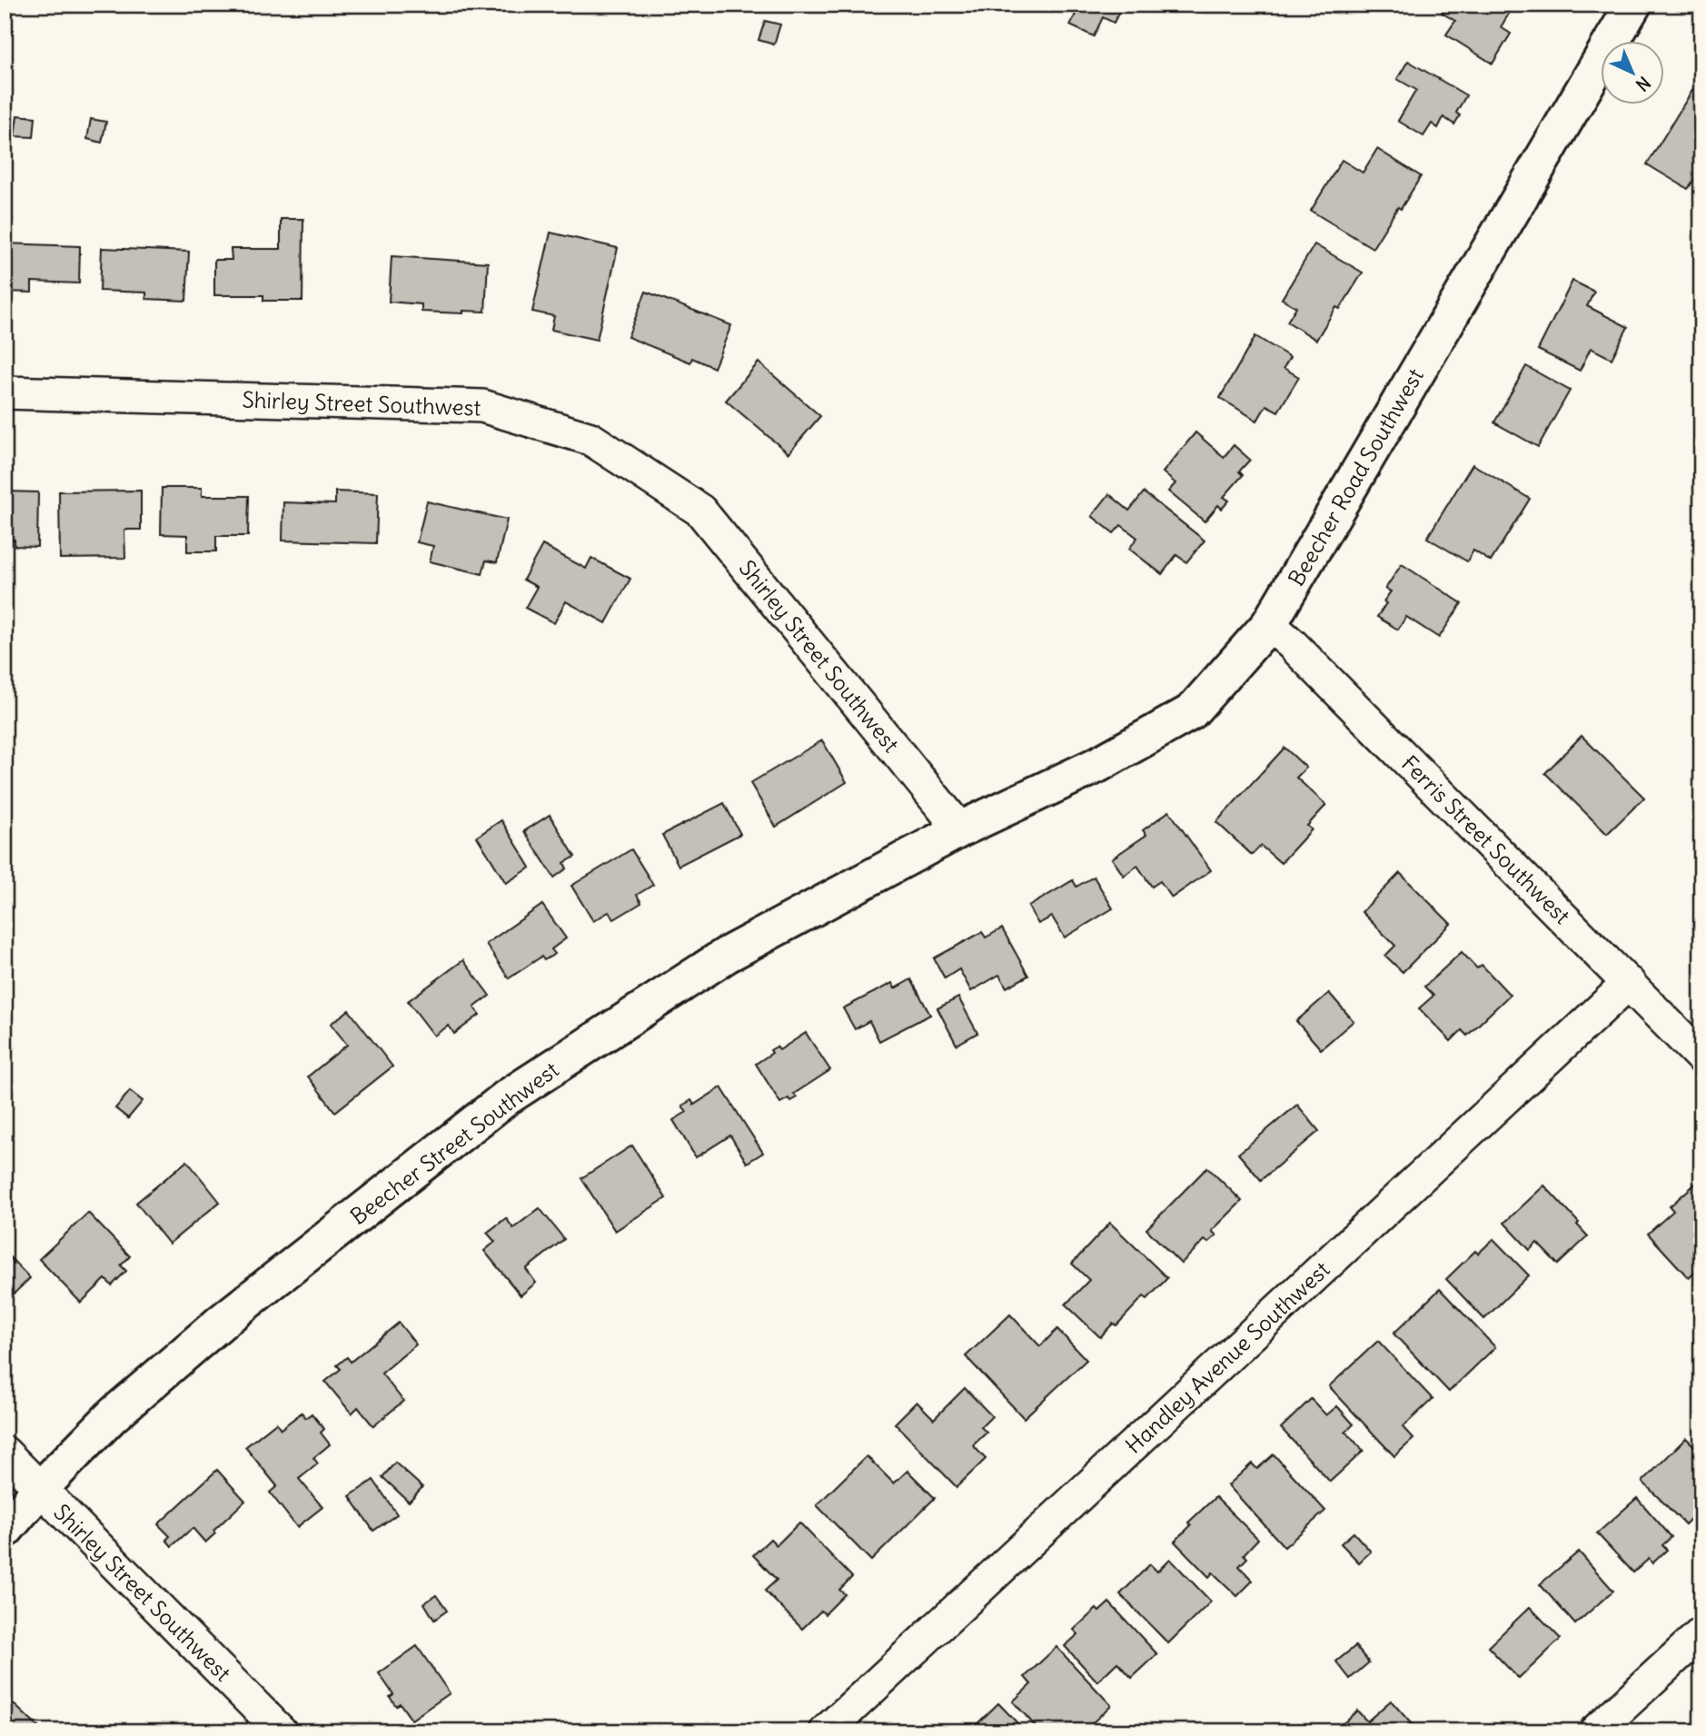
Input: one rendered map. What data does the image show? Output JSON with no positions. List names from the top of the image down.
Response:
{
  "streets": {
    "street": [
      "Shirley Street Southwest",
      "Beecher Road Southwest",
      "Ferris Street Southwest",
      "Beecher Street Southwest",
      "Handley Avenue Southwest"
    ]
  },
  "crossings": [
    ["Shirley Street Southwest", "Beecher Road Southwest"],
    ["Shirley Street Southwest", "Beecher Street Southwest"],
    ["Beecher Road Southwest", "Ferris Street Southwest"],
    ["Beecher Road Southwest", "Beecher Street Southwest"],
    ["Ferris Street Southwest", "Handley Avenue Southwest"]
  ],
  "north": "bottom right"
}
